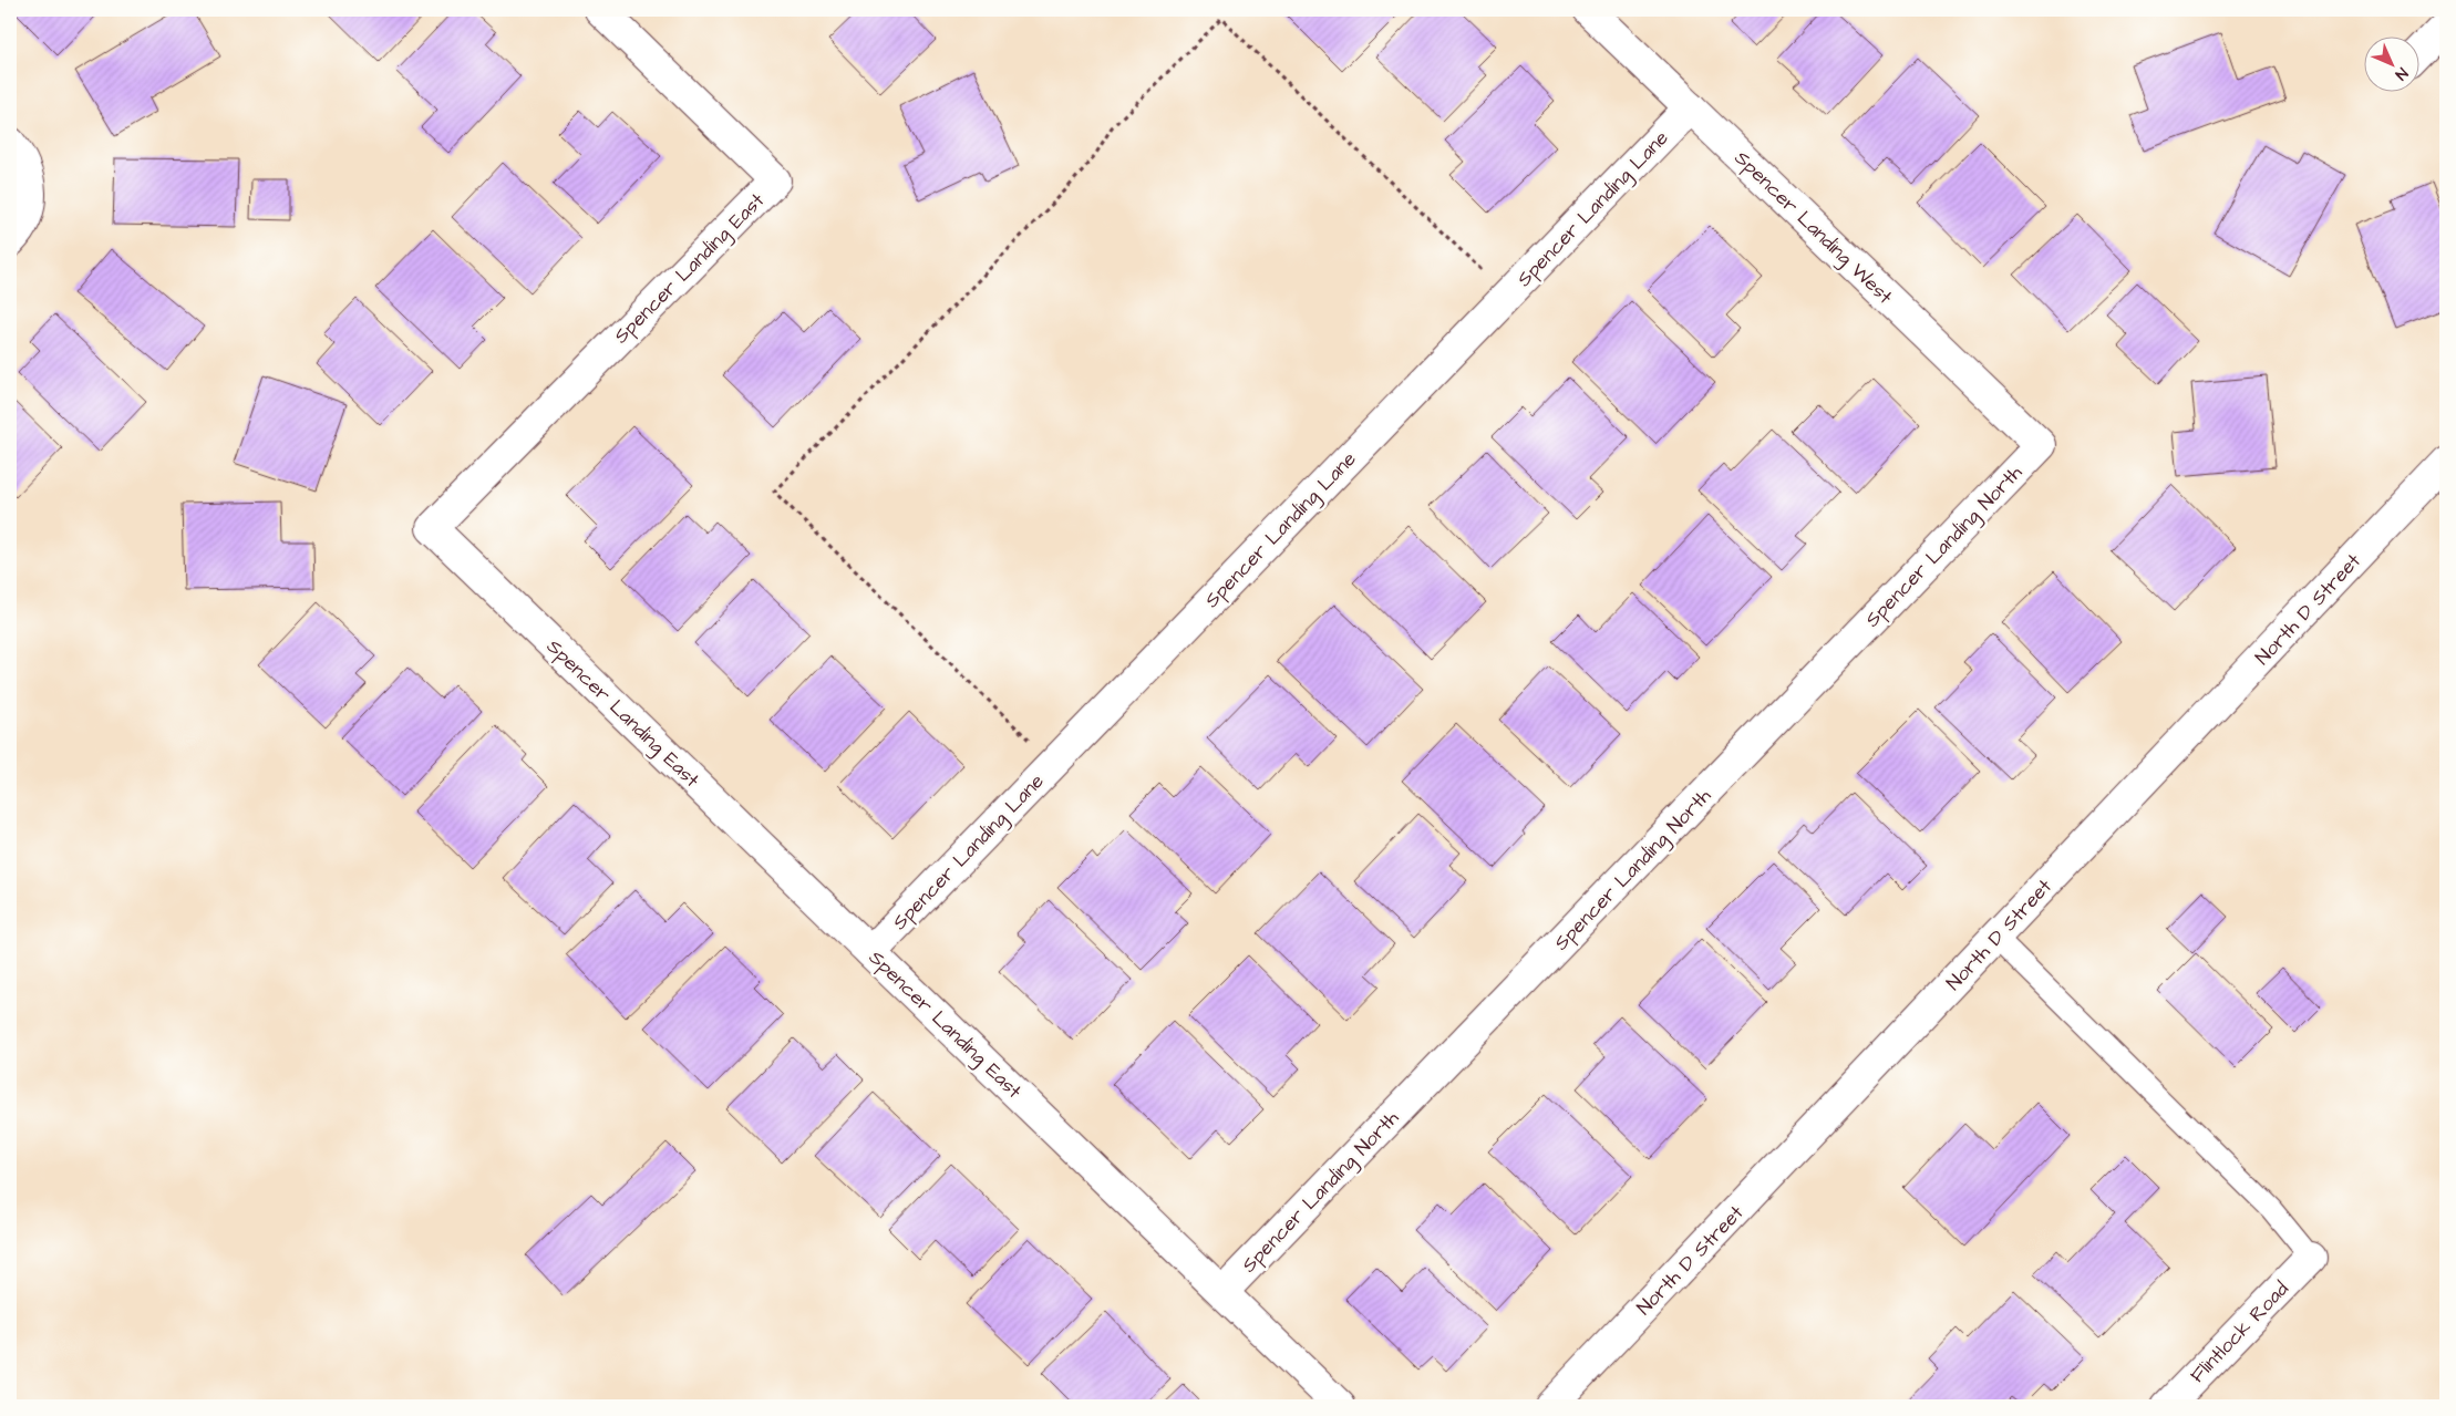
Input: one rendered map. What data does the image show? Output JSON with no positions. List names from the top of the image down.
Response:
{
  "streets": {
    "street": [
      "Spencer Landing Lane",
      "Spencer Landing West",
      "Spencer Landing East",
      "Spencer Landing North",
      "North D Street",
      "Flintlock Road"
    ]
  },
  "crossings": [
    ["Spencer Landing Lane", "Spencer Landing West"],
    ["Spencer Landing Lane", "Spencer Landing East"],
    ["Spencer Landing West", "Spencer Landing North"],
    ["Spencer Landing East", "Spencer Landing North"]
  ],
  "north": "bottom right"
}
